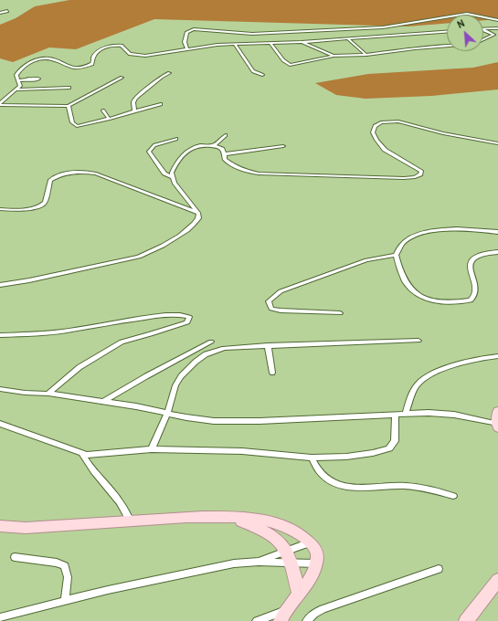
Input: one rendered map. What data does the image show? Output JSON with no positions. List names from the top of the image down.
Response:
{
  "north": "top left"
}
